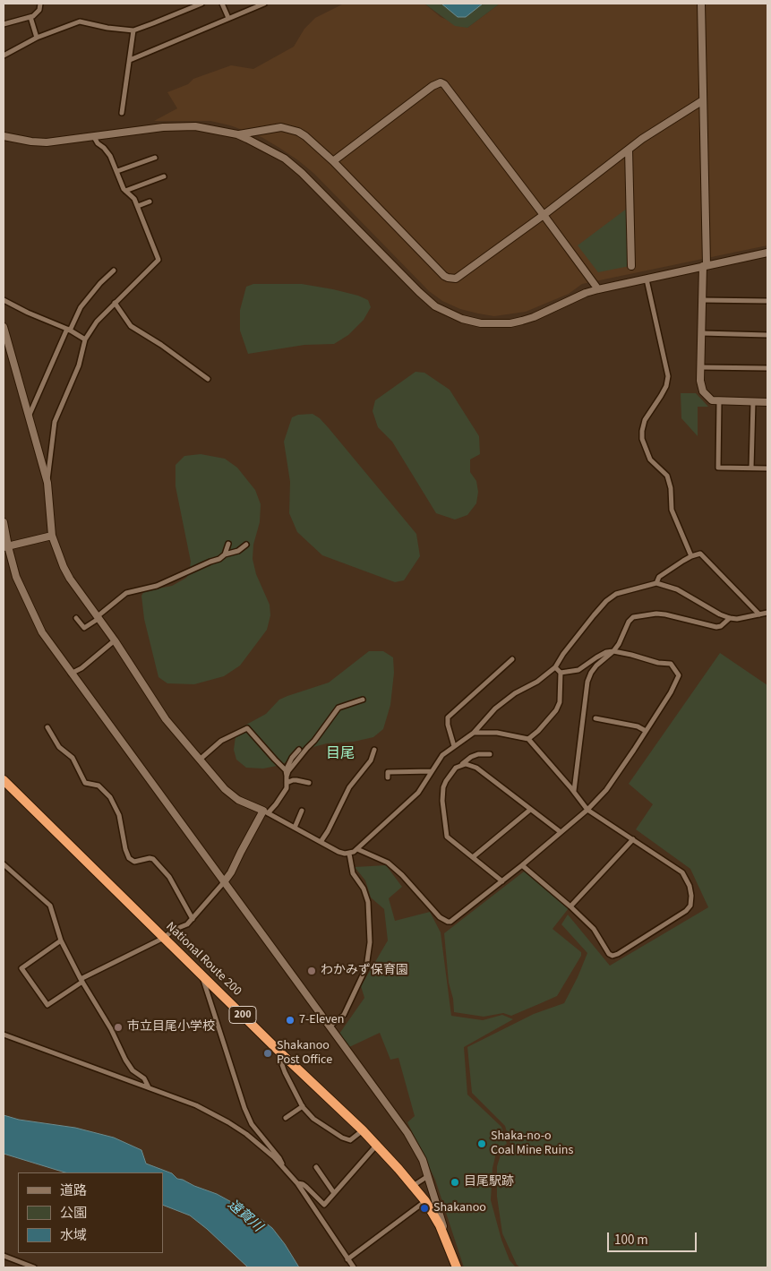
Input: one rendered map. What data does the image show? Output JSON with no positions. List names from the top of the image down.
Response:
{
  "streets": {
    "highway": ["National Route 200", "200"]
  },
  "districts": ["目尾"],
  "water": ["遠賀川"],
  "places": [
    "わかみず保育園",
    "7-Eleven",
    "市立目尾小学校",
    "Shakanoo Post Office",
    "Shaka-no-o Coal Mine Ruins",
    "目尾駅跡",
    "Shakanoo"
  ],
  "legend": ["道路", "公園", "水域"],
  "scale_bar": "100 m"
}
